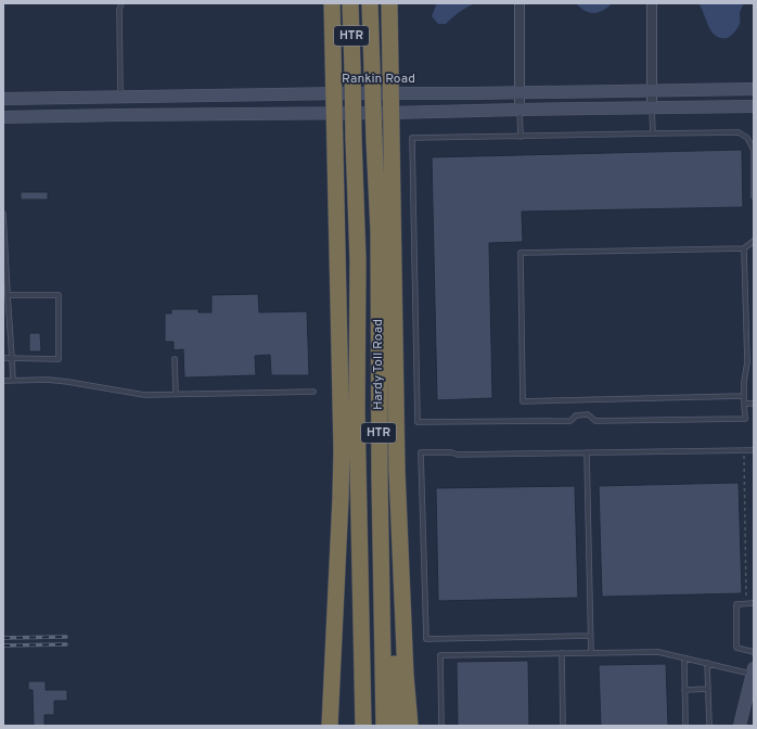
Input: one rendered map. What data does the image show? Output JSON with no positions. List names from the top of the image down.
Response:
{
  "streets": {
    "highway": ["HTR", "Hardy Toll Road"],
    "main road": ["Rankin Road"]
  }
}
